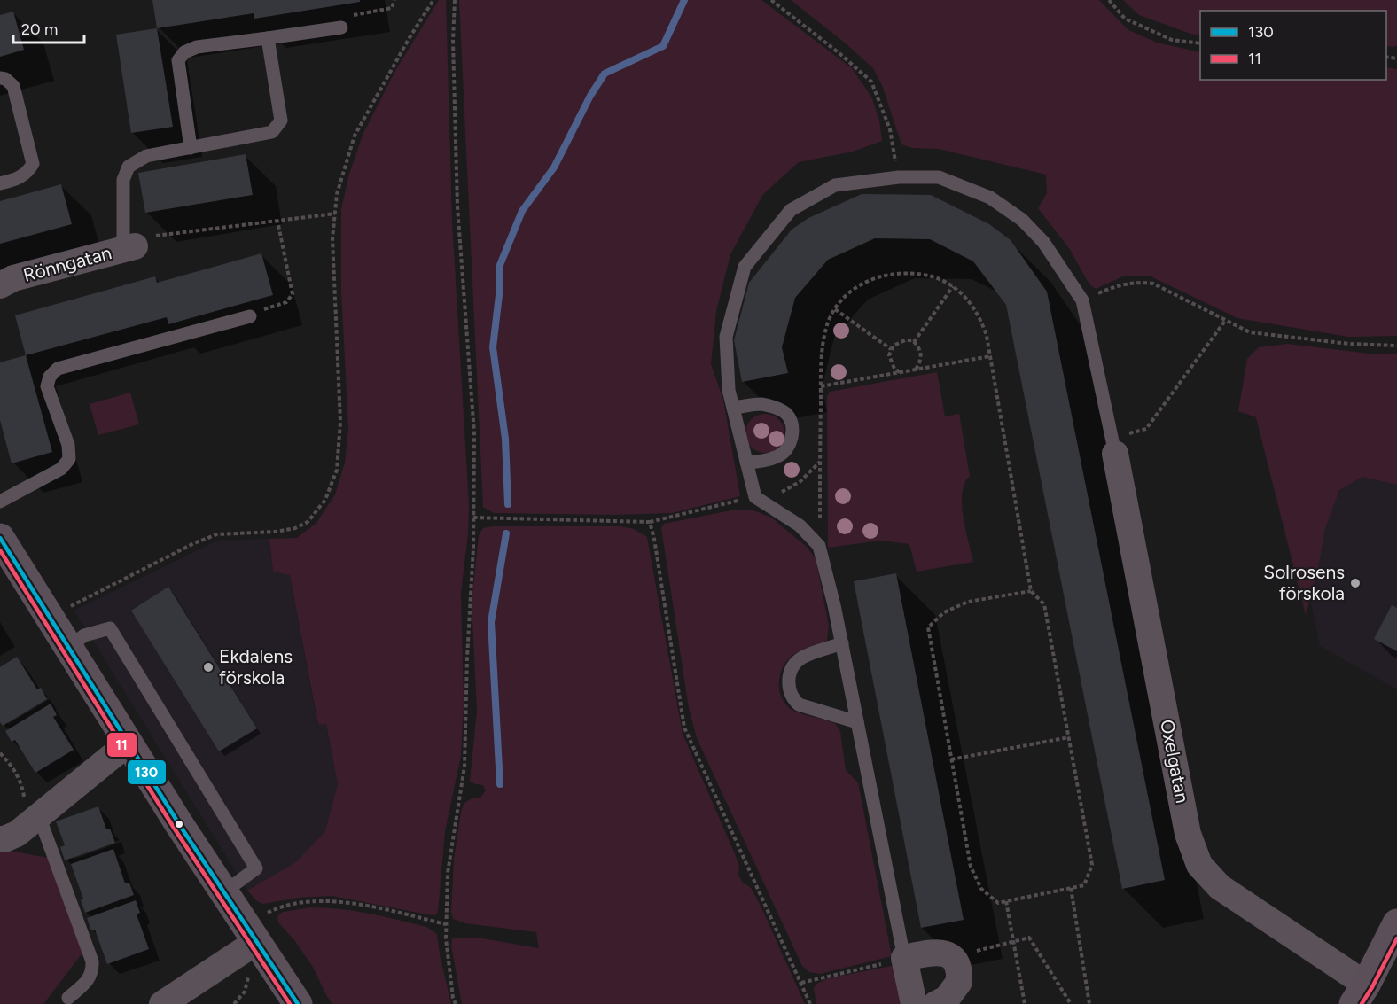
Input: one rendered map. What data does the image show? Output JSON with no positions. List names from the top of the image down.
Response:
{
  "streets": {
    "street": ["Rönngatan", "Oxelgatan"]
  },
  "places": ["Solrosens förskola", "Ekdalens förskola"],
  "lines": ["transit line 130", "transit line 11"],
  "legend": ["130", "11"],
  "scale_bar": "20 m"
}
